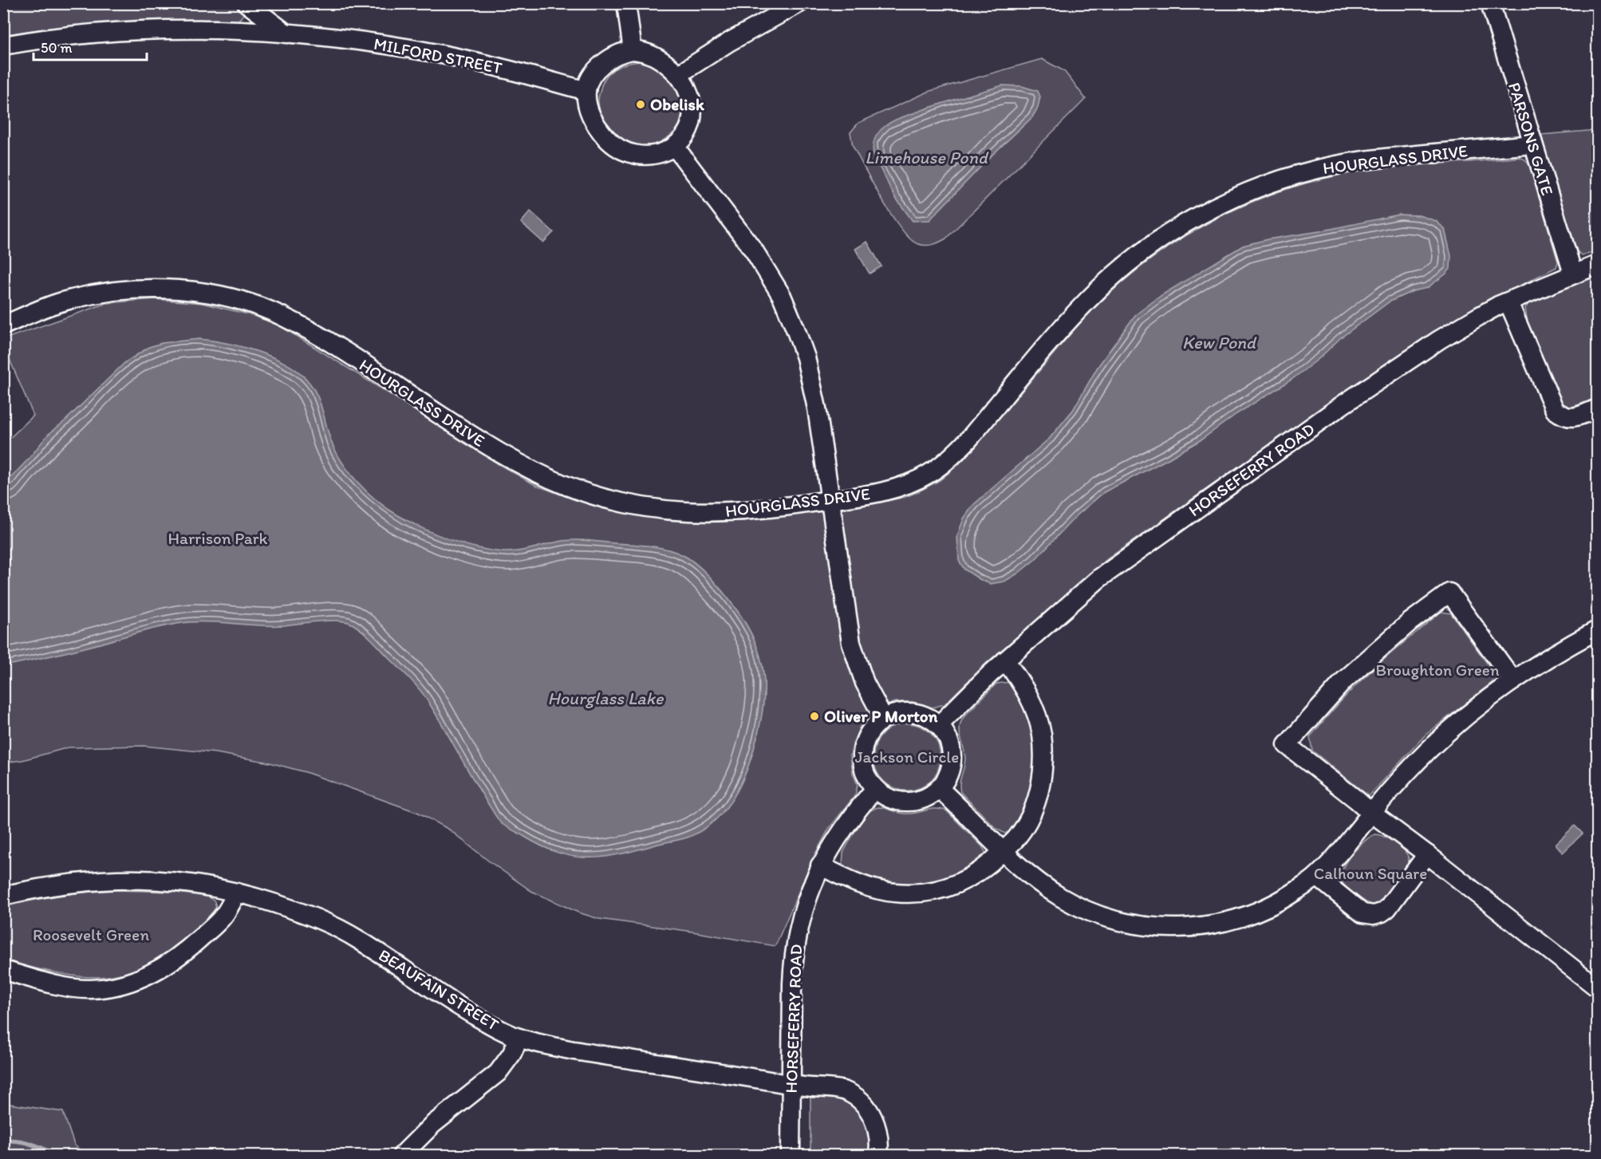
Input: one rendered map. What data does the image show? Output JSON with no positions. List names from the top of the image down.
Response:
{
  "streets": {
    "street": [
      "MILFORD STREET",
      "PARSONS GATE",
      "HOURGLASS DRIVE",
      "HORSEFERRY ROAD",
      "BEAUFAIN STREET"
    ]
  },
  "crossings": [
    ["PARSONS GATE", "HOURGLASS DRIVE"],
    ["PARSONS GATE", "HORSEFERRY ROAD"],
    ["HORSEFERRY ROAD", "BEAUFAIN STREET"]
  ],
  "water": ["Limehouse Pond", "Kew Pond", "Hourglass Lake"],
  "parks": [
    "Harrison Park",
    "Broughton Green",
    "Jackson Circle",
    "Calhoun Square",
    "Roosevelt Green"
  ],
  "places": ["Obelisk", "Oliver P Morton"],
  "scale_bar": "50 m"
}
